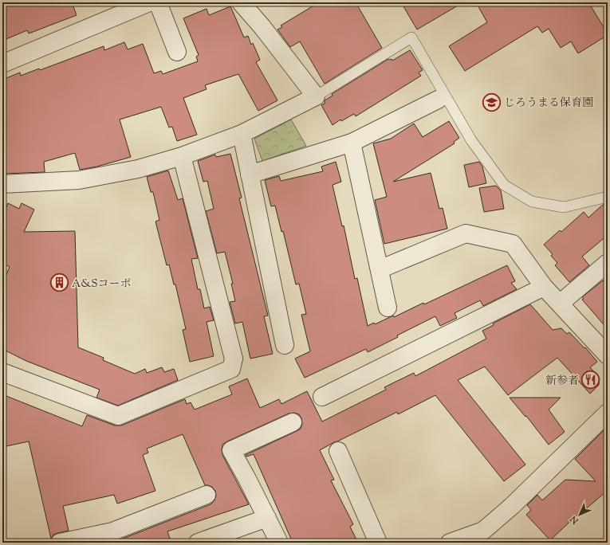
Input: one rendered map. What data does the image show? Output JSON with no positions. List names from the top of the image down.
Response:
{
  "places": {
    "school or university": ["じろうまる保育園"],
    "building": ["A&Sコーポ"],
    "restaurant": ["新参者"]
  },
  "north": "bottom left"
}
